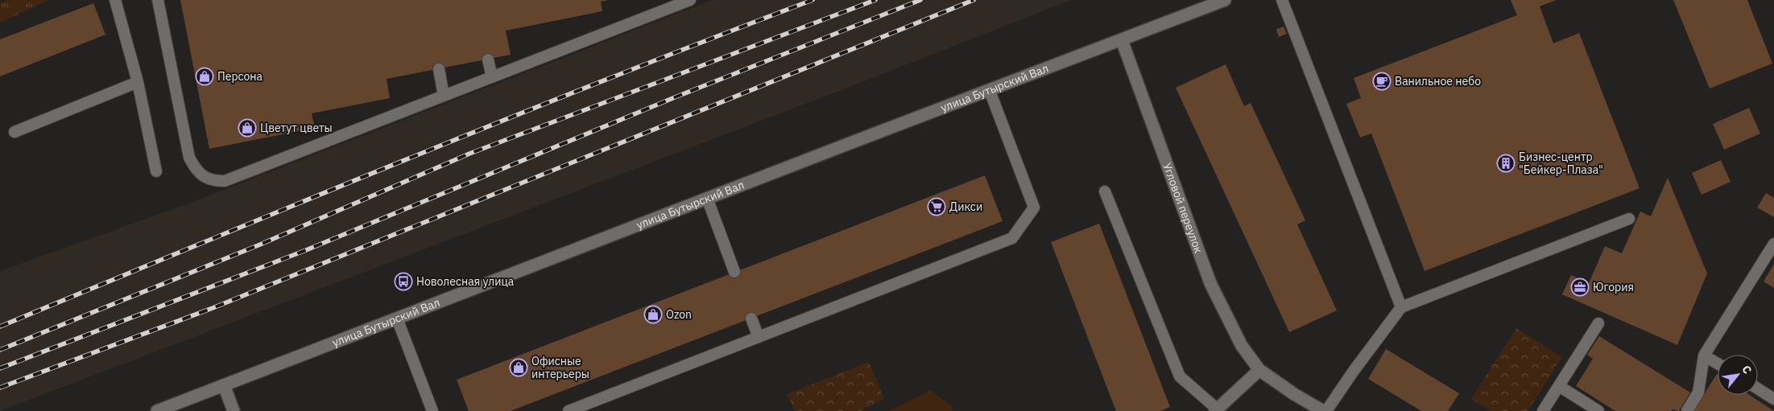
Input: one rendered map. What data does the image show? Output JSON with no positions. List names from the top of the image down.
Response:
{
  "streets": {
    "street": ["улица Бутырский Вал", "Угловой переулок"]
  },
  "crossings": [
    ["улица Бутырский Вал", "Угловой переулок"]
  ],
  "places": {
    "shop": [
      "Персона",
      "Цветут цветы",
      "Ozon",
      "Офисные интерьеры"
    ],
    "cafe": ["Ванильное небо"],
    "building": ["Бизнес-центр \"Бейкер-Плаза\""],
    "supermarket": ["Дикси"],
    "bus stop": ["Новолесная улица"],
    "office": ["Югория"]
  },
  "north": "top right"
}
